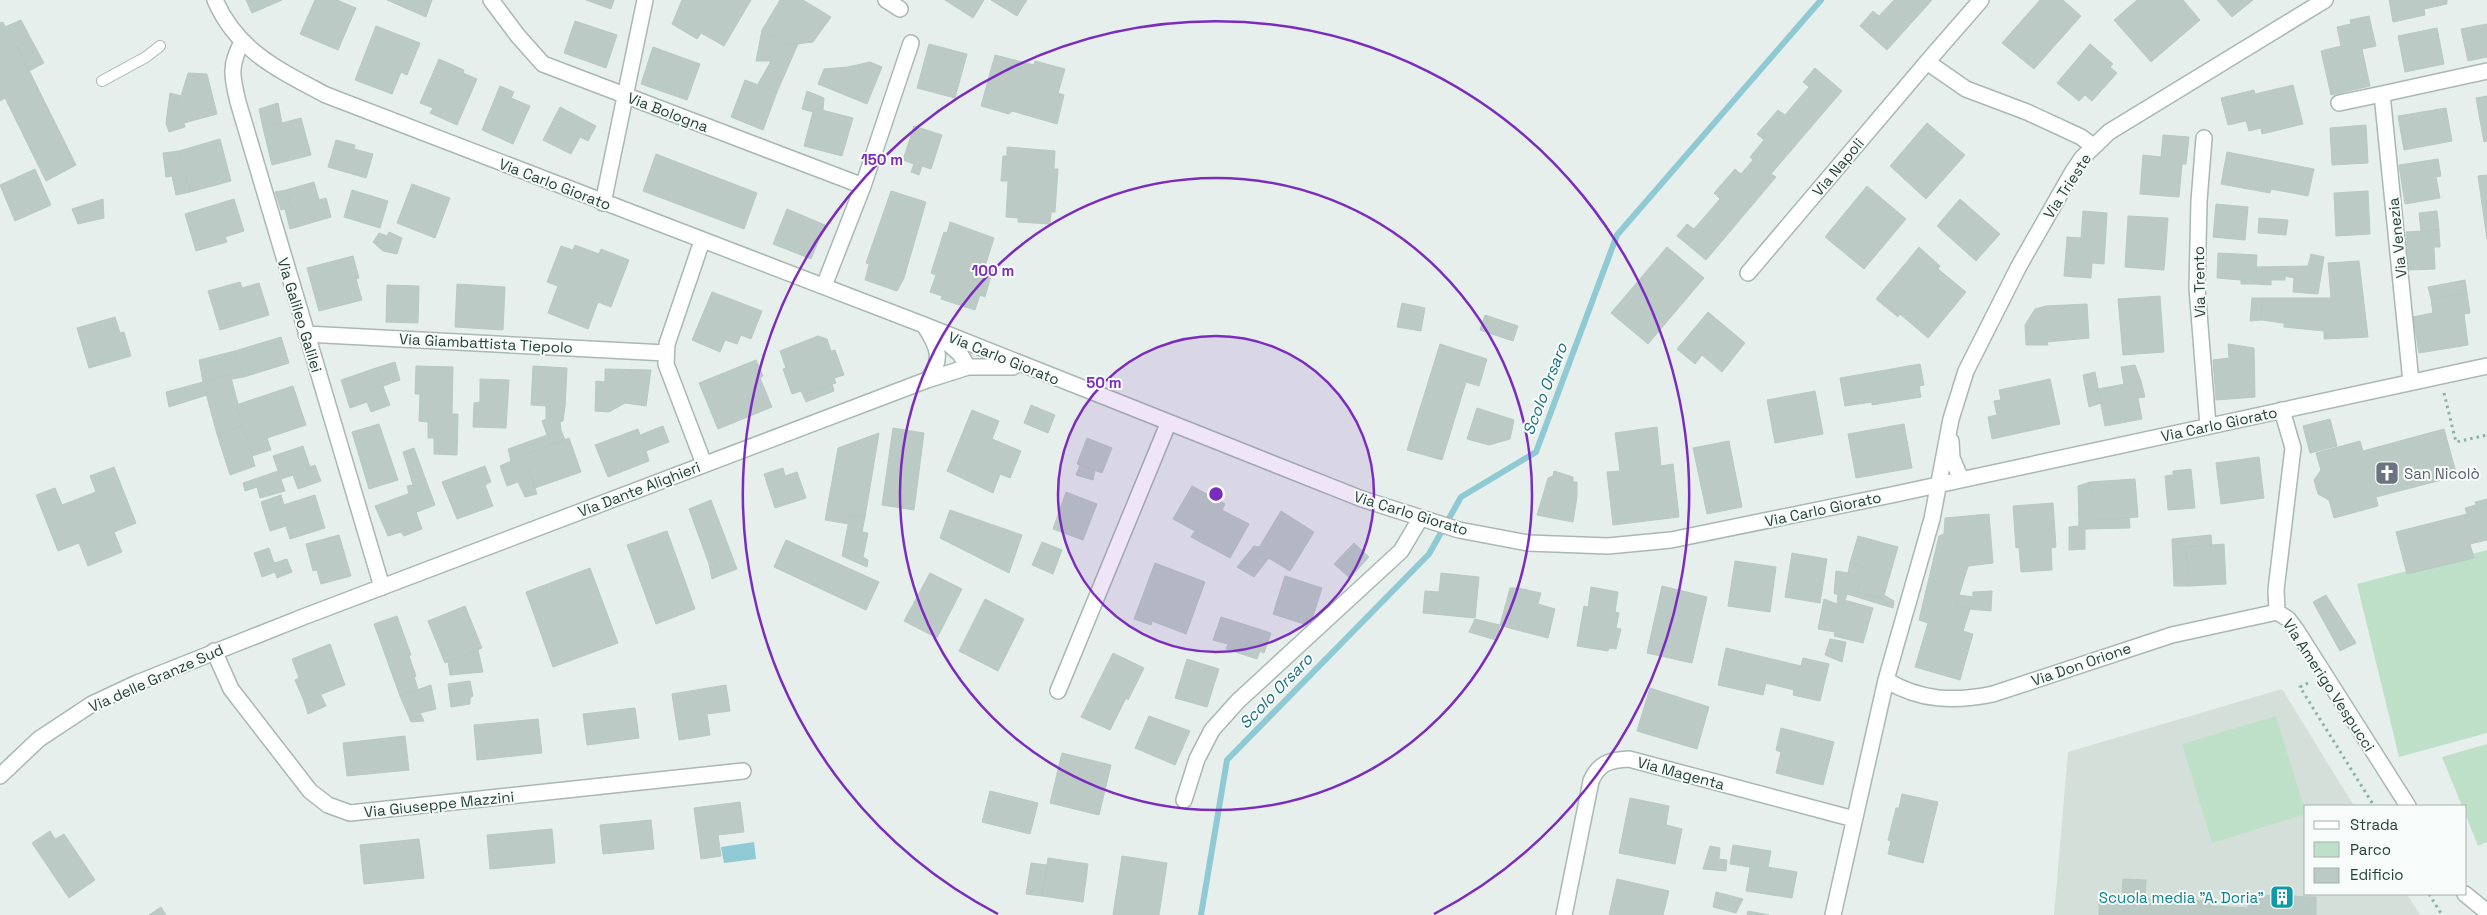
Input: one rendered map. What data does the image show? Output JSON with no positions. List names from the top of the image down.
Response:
{
  "streets": {
    "street": [
      "Via Bologna",
      "Via Napoli",
      "Via Carlo Giorato",
      "Via Trieste",
      "Via Venezia",
      "Via Trento",
      "Via Galileo Galilei",
      "Via Giambattista Tiepolo",
      "Via Dante Alighieri",
      "Via Don Orione",
      "Via delle Granze Sud",
      "Via Amerigo Vespucci",
      "Via Magenta",
      "Via Giuseppe Mazzini"
    ]
  },
  "crossings": [
    ["Via Carlo Giorato", "Via Trieste"],
    ["Via Carlo Giorato", "Via Venezia"],
    ["Via Carlo Giorato", "Via Trento"],
    ["Via Carlo Giorato", "Via Galileo Galilei"],
    ["Via Carlo Giorato", "Via Dante Alighieri"],
    ["Via Carlo Giorato", "Via Amerigo Vespucci"],
    ["Via Galileo Galilei", "Via Giambattista Tiepolo"],
    ["Via Galileo Galilei", "Via Dante Alighieri"],
    ["Via Dante Alighieri", "Via delle Granze Sud"],
    ["Via Don Orione", "Via Amerigo Vespucci"],
    ["Via delle Granze Sud", "Via Giuseppe Mazzini"]
  ],
  "water": ["Scolo Orsaro"],
  "places": {
    "church": ["San Nicolò"],
    "building": ["Scuola media \"A. Doria\""]
  },
  "legend": ["Strada", "Parco", "Edificio"],
  "rings": ["150 m", "100 m", "50 m"]
}
